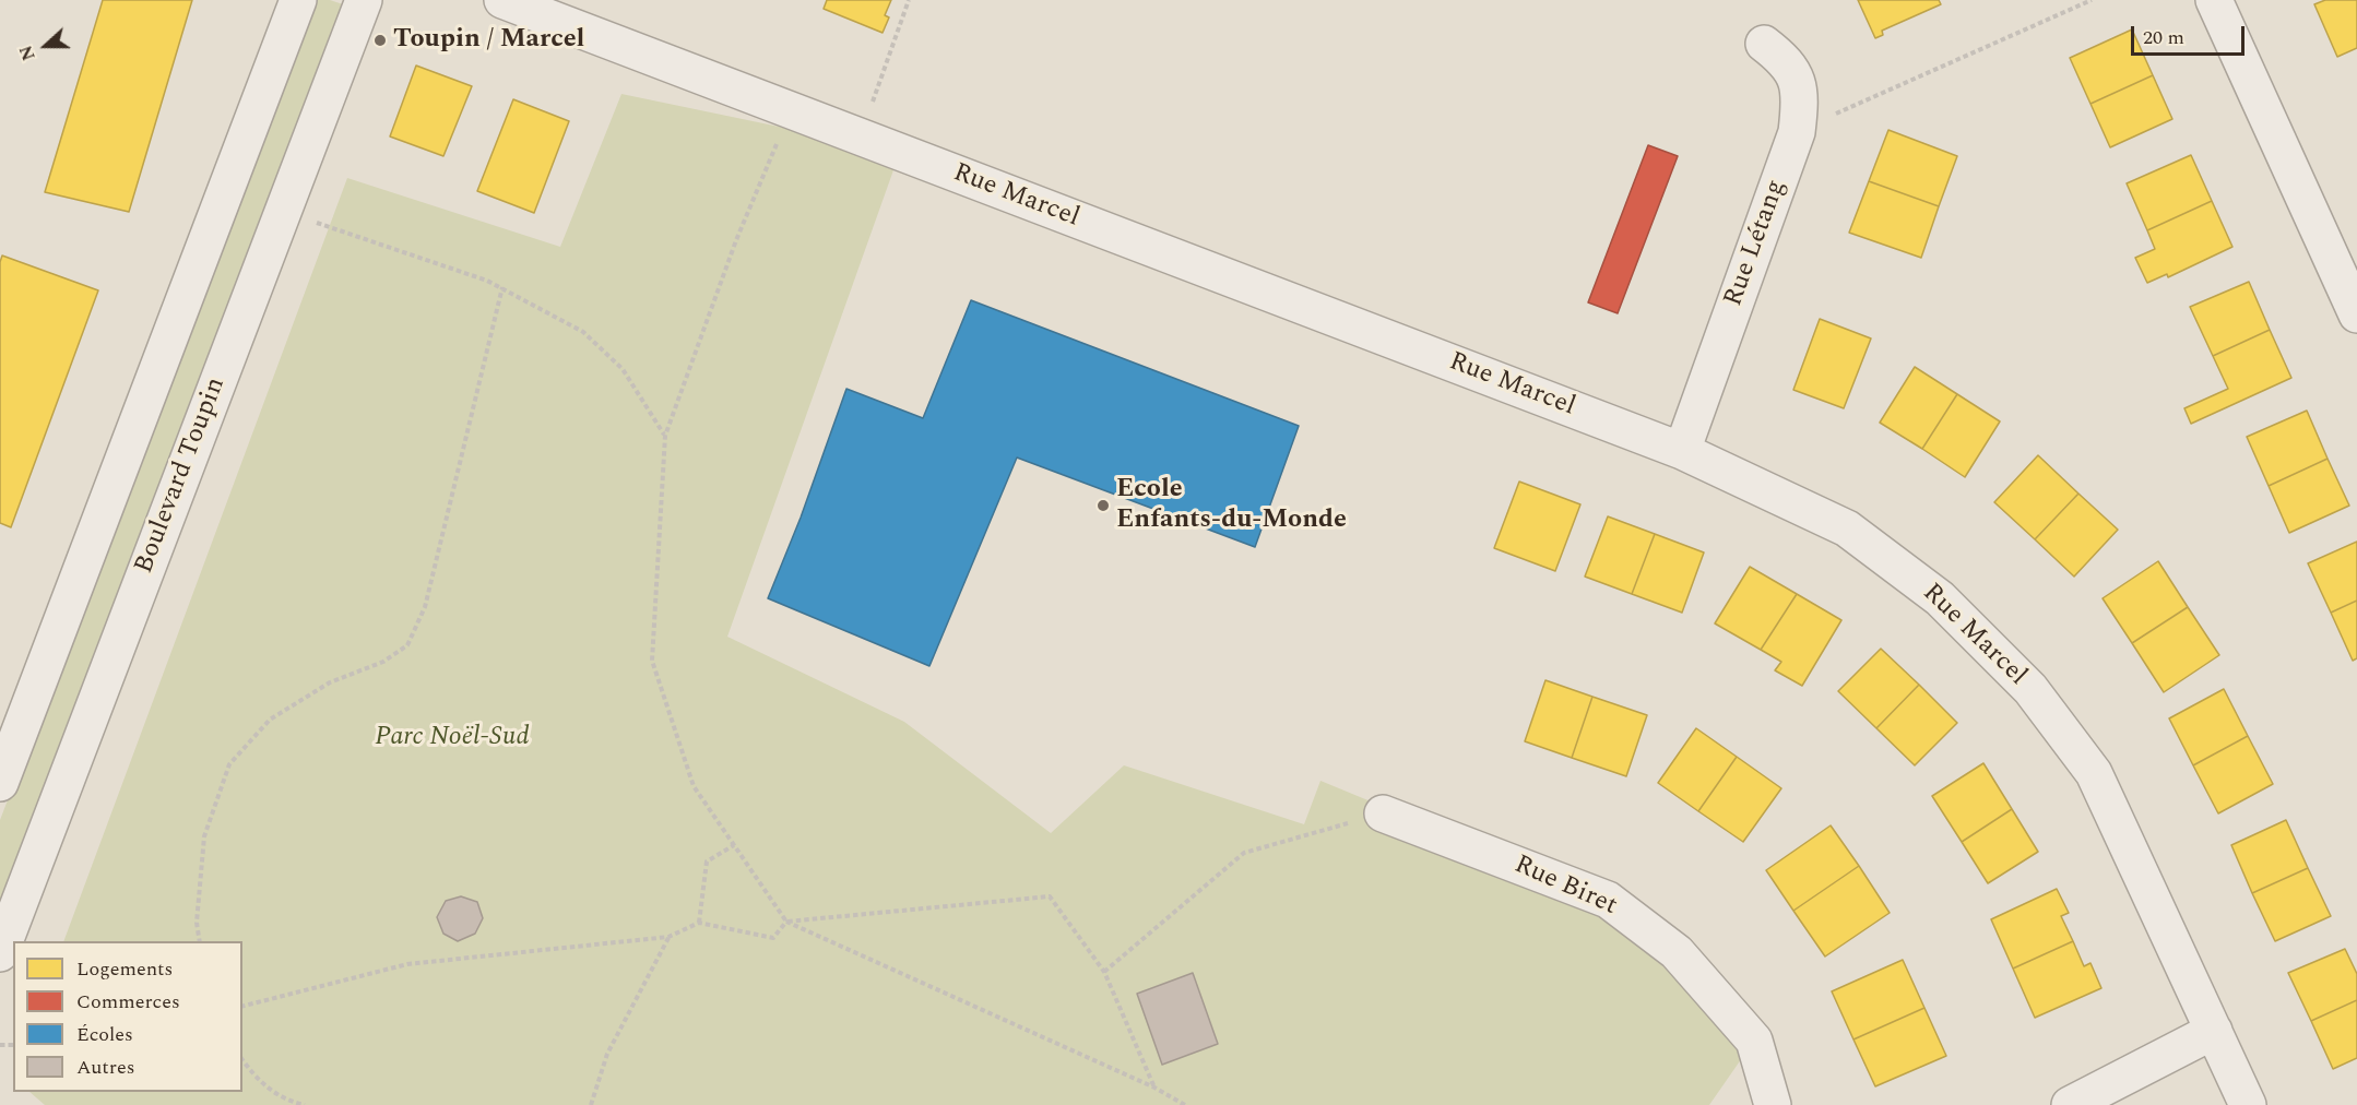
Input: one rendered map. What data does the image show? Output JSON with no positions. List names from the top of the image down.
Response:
{
  "streets": {
    "street": [
      "Rue Marcel",
      "Rue Létang",
      "Boulevard Toupin",
      "Rue Biret"
    ]
  },
  "crossings": [
    ["Rue Marcel", "Rue Létang"]
  ],
  "parks": ["Parc Noël-Sud"],
  "places": ["Toupin / Marcel", "Ecole Enfants-du-Monde"],
  "legend": [
    "Logements",
    "Commerces",
    "Écoles",
    "Autres"
  ],
  "scale_bar": "20 m",
  "north": "left"
}
